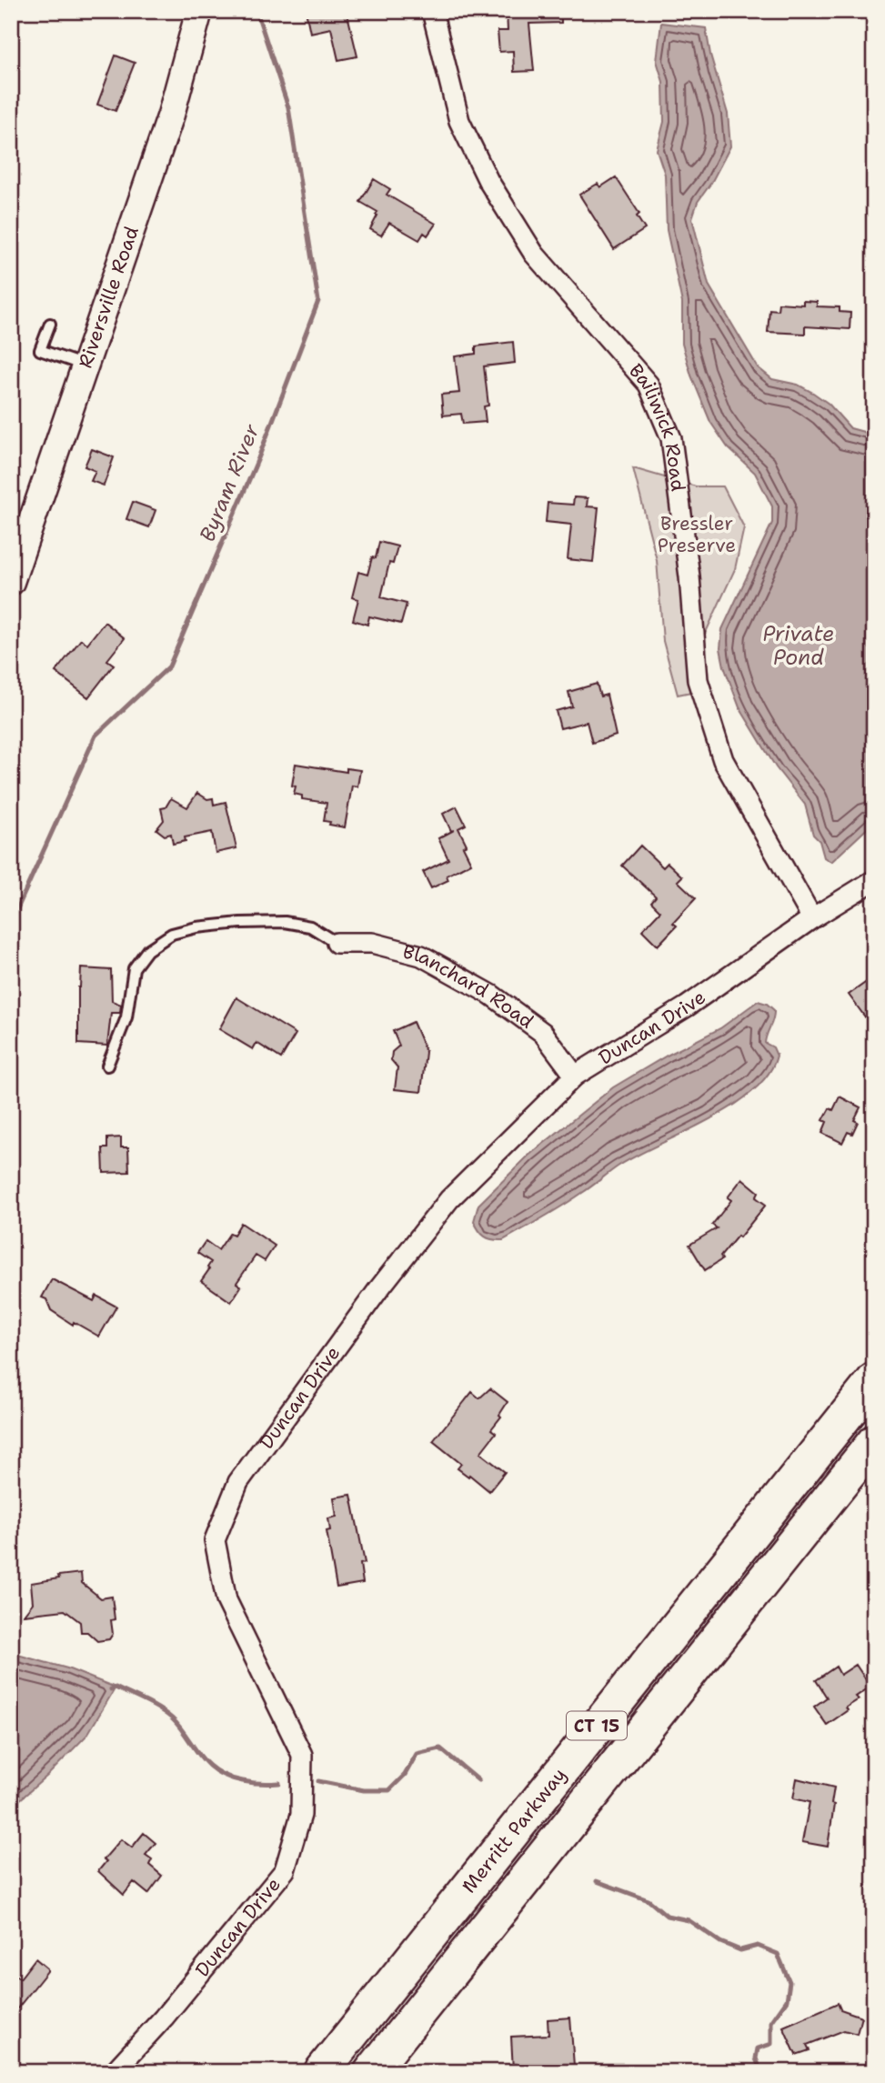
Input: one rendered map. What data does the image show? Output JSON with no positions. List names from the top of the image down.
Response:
{
  "streets": {
    "highway": ["CT 15", "Merritt Parkway"],
    "street": [
      "Riversville Road",
      "Bailiwick Road",
      "Blanchard Road",
      "Duncan Drive"
    ]
  },
  "crossings": [
    ["Bailiwick Road", "Duncan Drive"],
    ["Blanchard Road", "Duncan Drive"]
  ],
  "water": ["Byram River", "Private Pond"],
  "parks": ["Bressler Preserve"]
}
